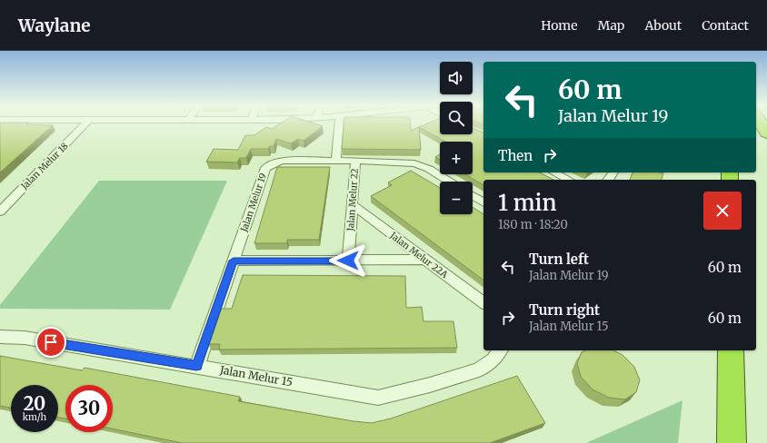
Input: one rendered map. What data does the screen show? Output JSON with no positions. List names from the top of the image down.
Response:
{
  "streets": {
    "street": [
      "Jalan Melur 18",
      "Jalan Melur 22",
      "Jalan Melur 19",
      "Jalan Melur 22A",
      "Jalan Melur 15"
    ]
  },
  "crossings": [
    ["Jalan Melur 22", "Jalan Melur 19"],
    ["Jalan Melur 22", "Jalan Melur 22A"],
    ["Jalan Melur 19", "Jalan Melur 15"]
  ],
  "page": {
    "header": "Waylane",
    "nav": [
      "Home",
      "Map",
      "About",
      "Contact"
    ],
    "map_buttons": ["+", "−"],
    "turn": ["60 m", "Jalan Melur 19"],
    "then": "Then",
    "heading": ["1 min", "180 m · 18:20"],
    "list": [
      {
        "name": "Turn left",
        "note": "Jalan Melur 19",
        "value": "60 m"
      },
      {
        "name": "Turn right",
        "note": "Jalan Melur 15",
        "value": "60 m"
      }
    ],
    "speed": "20 km/h",
    "limit": "30"
  }
}
